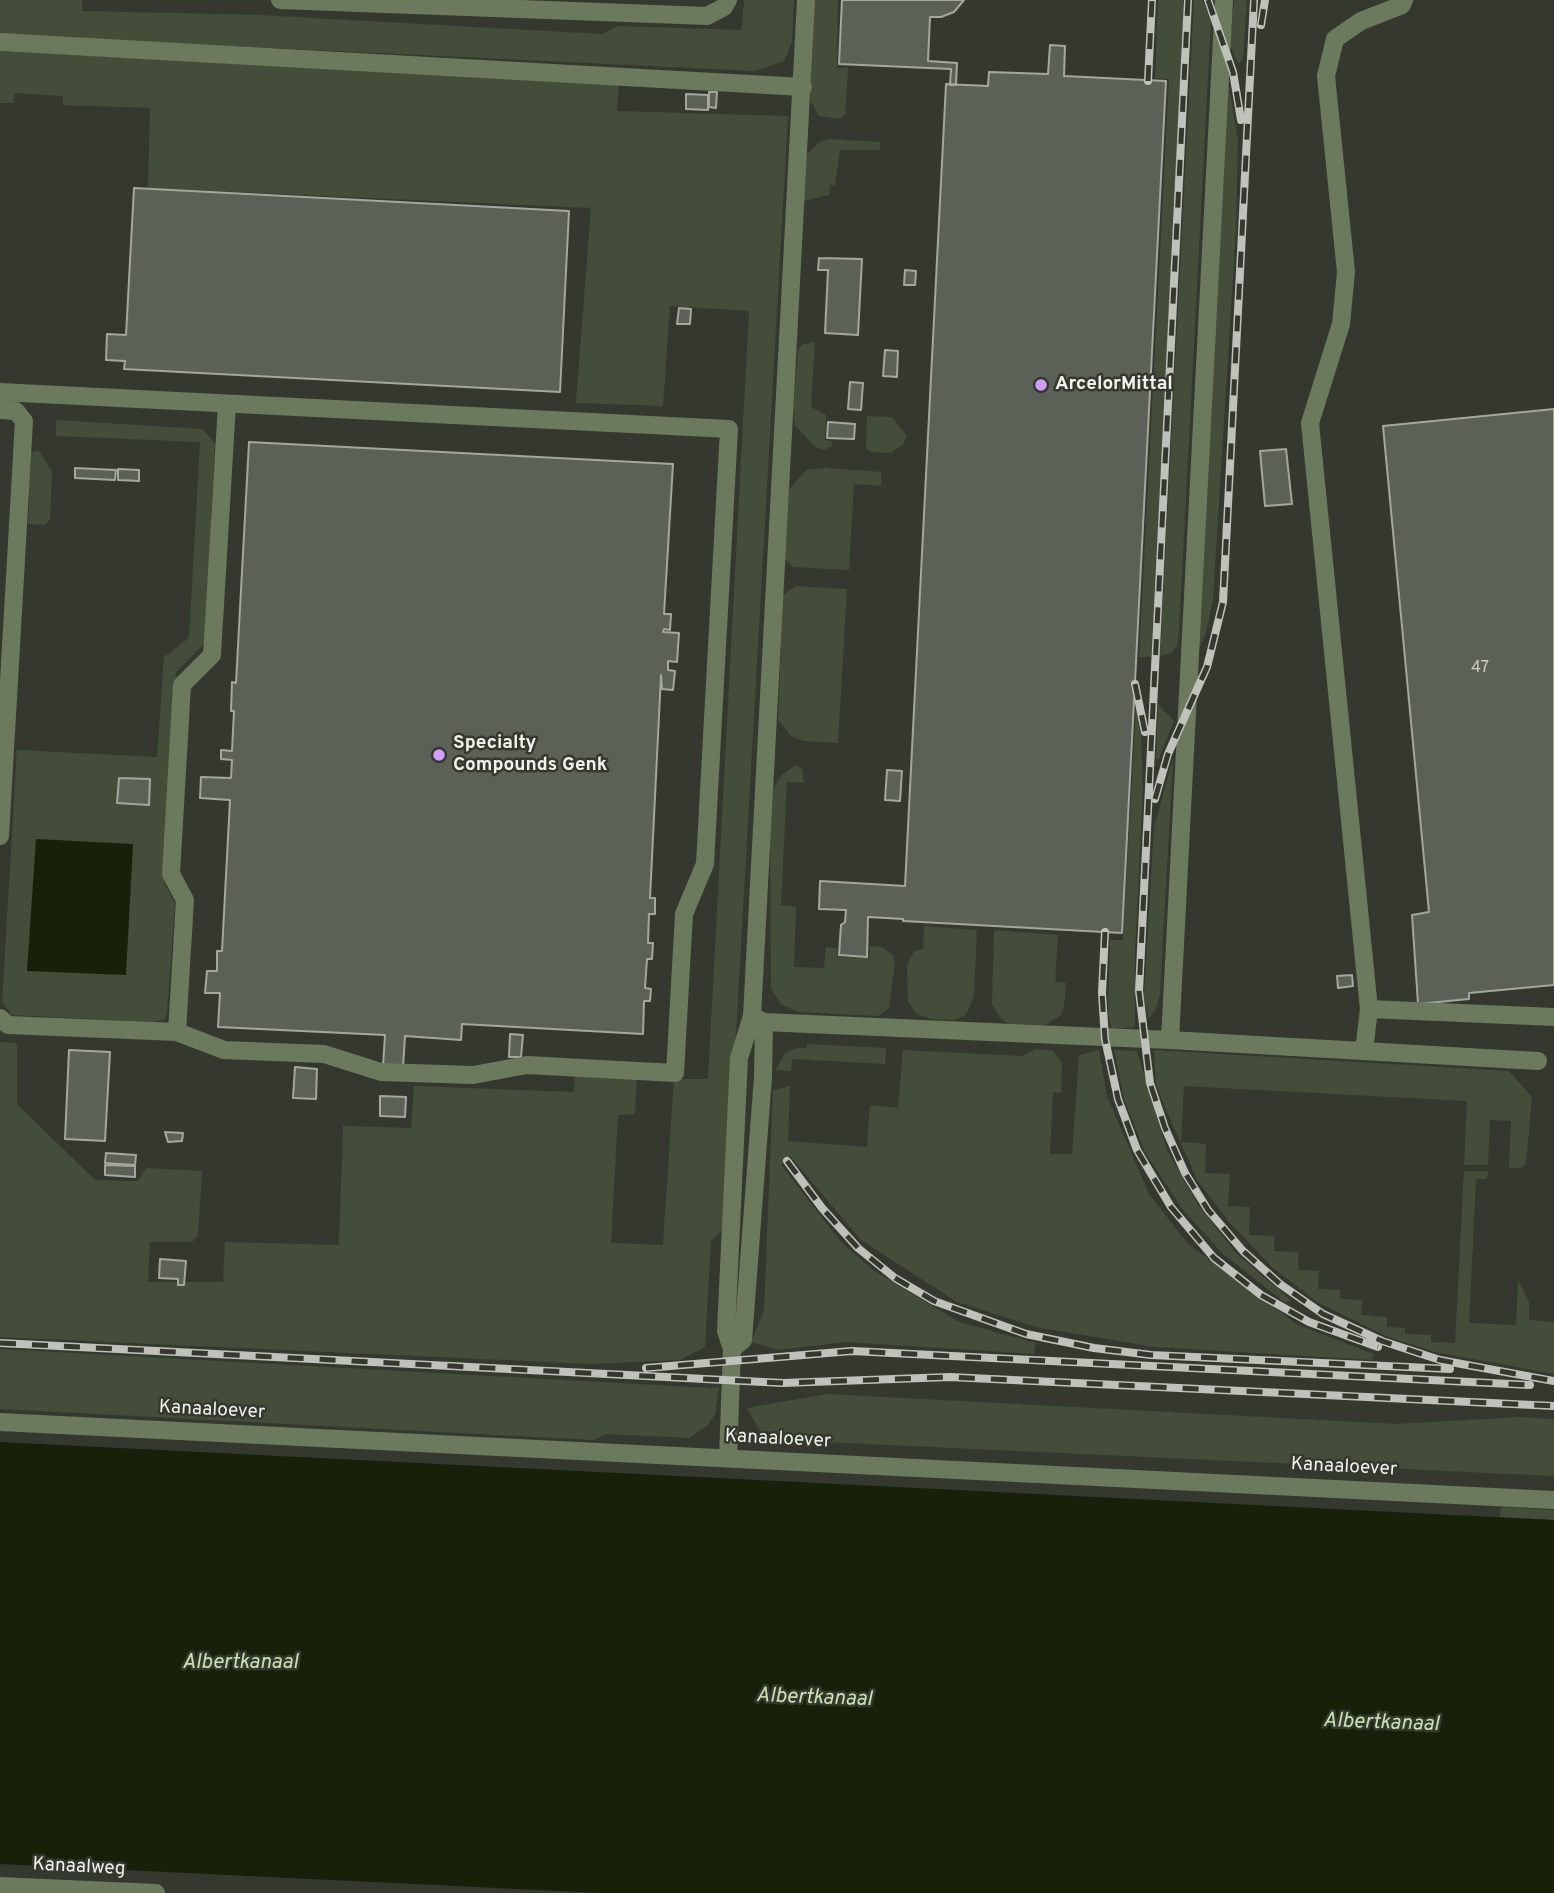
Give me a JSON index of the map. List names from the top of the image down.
{
  "streets": {
    "street": ["Kanaaloever", "Kanaalweg"]
  },
  "water": ["Albertkanaal"],
  "places": ["ArcelorMittal", "Specialty Compounds Genk"],
  "house_numbers": ["47"]
}
